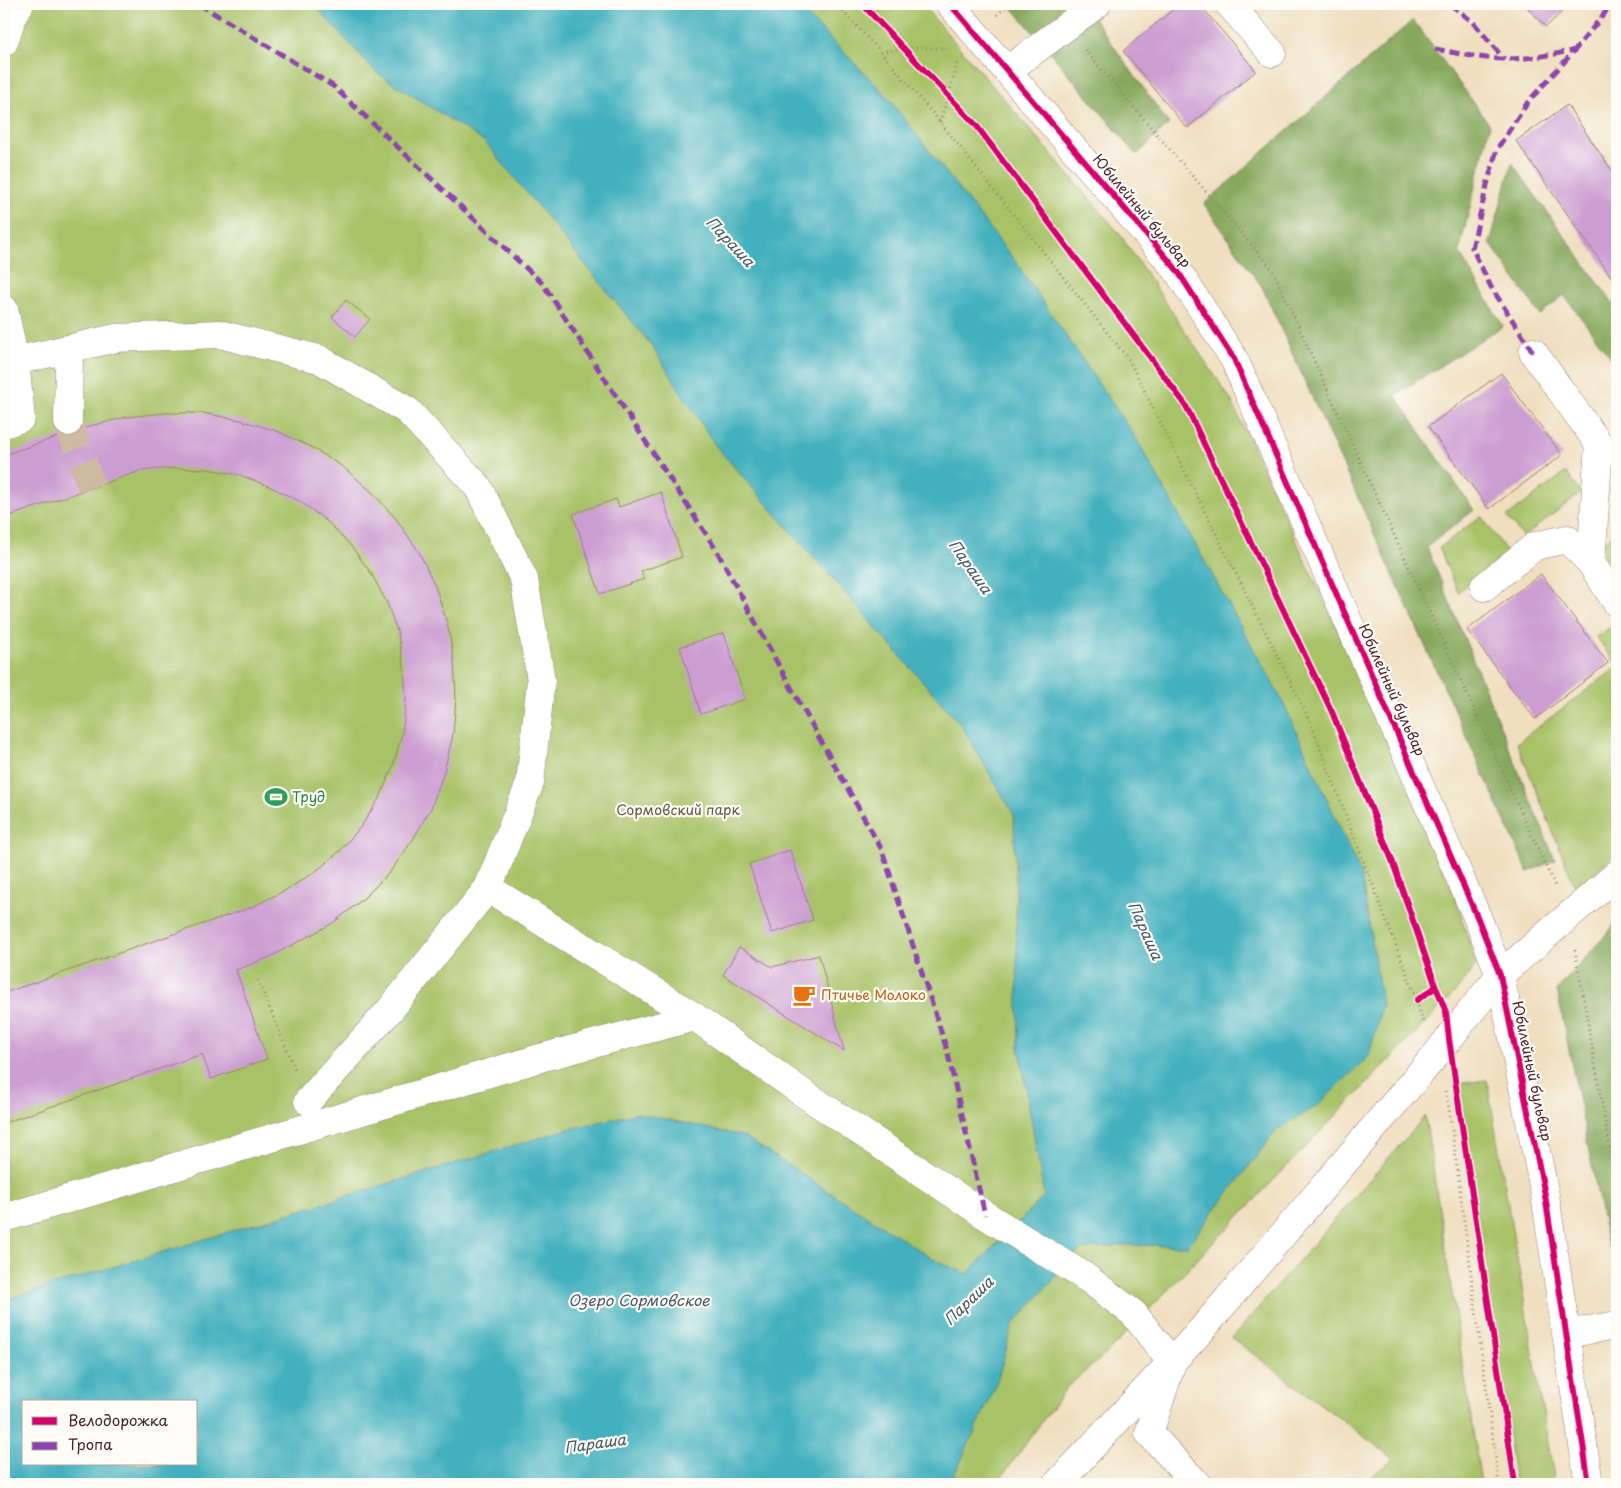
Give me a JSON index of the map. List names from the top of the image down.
{
  "streets": {
    "street": ["Юбилейный бульвар"]
  },
  "water": ["Параша", "Озеро Сормовское"],
  "parks": ["Сормовский парк"],
  "places": {
    "sports": ["Труд"],
    "cafe": ["Птичье Молоко"]
  },
  "legend": ["Велодорожка", "Тропа"]
}
